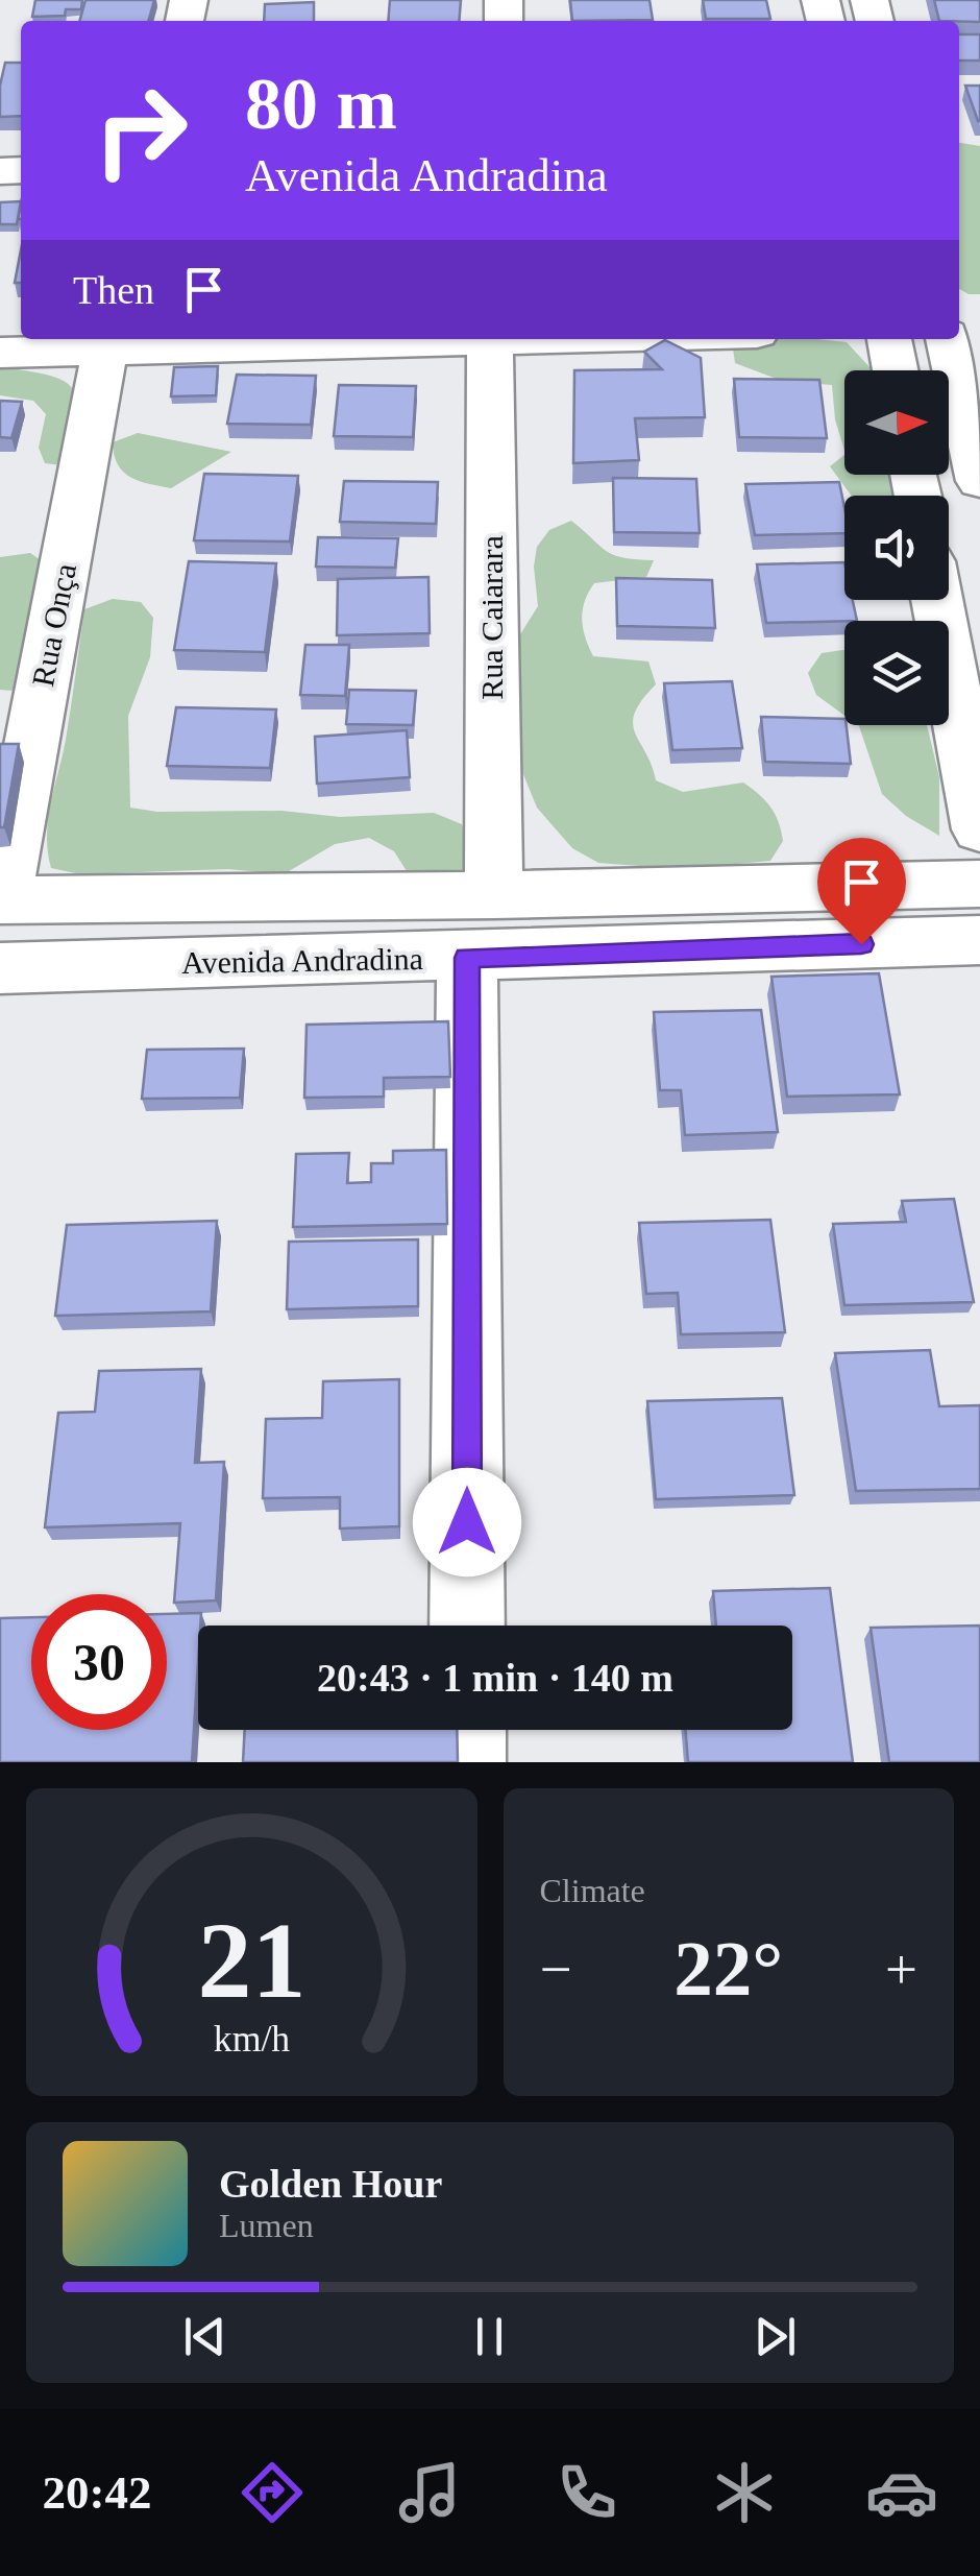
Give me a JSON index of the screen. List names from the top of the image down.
{
  "streets": {
    "street": ["Rua Caiarara", "Rua Onça", "Avenida Andradina"]
  },
  "crossings": [
    ["Rua Caiarara", "Avenida Andradina"],
    ["Rua Onça", "Avenida Andradina"]
  ],
  "north": "right",
  "page": {
    "turn": ["80 m", "Avenida Andradina"],
    "then": "Then",
    "limit": "30",
    "trip": "20:43 · 1 min · 140 m",
    "tile": "Climate",
    "heat": ["−", "22°", "+"],
    "song": ["Golden Hour", "Lumen"],
    "tabs": "20:42",
    "gauge": ["21", "km/h"]
  }
}
